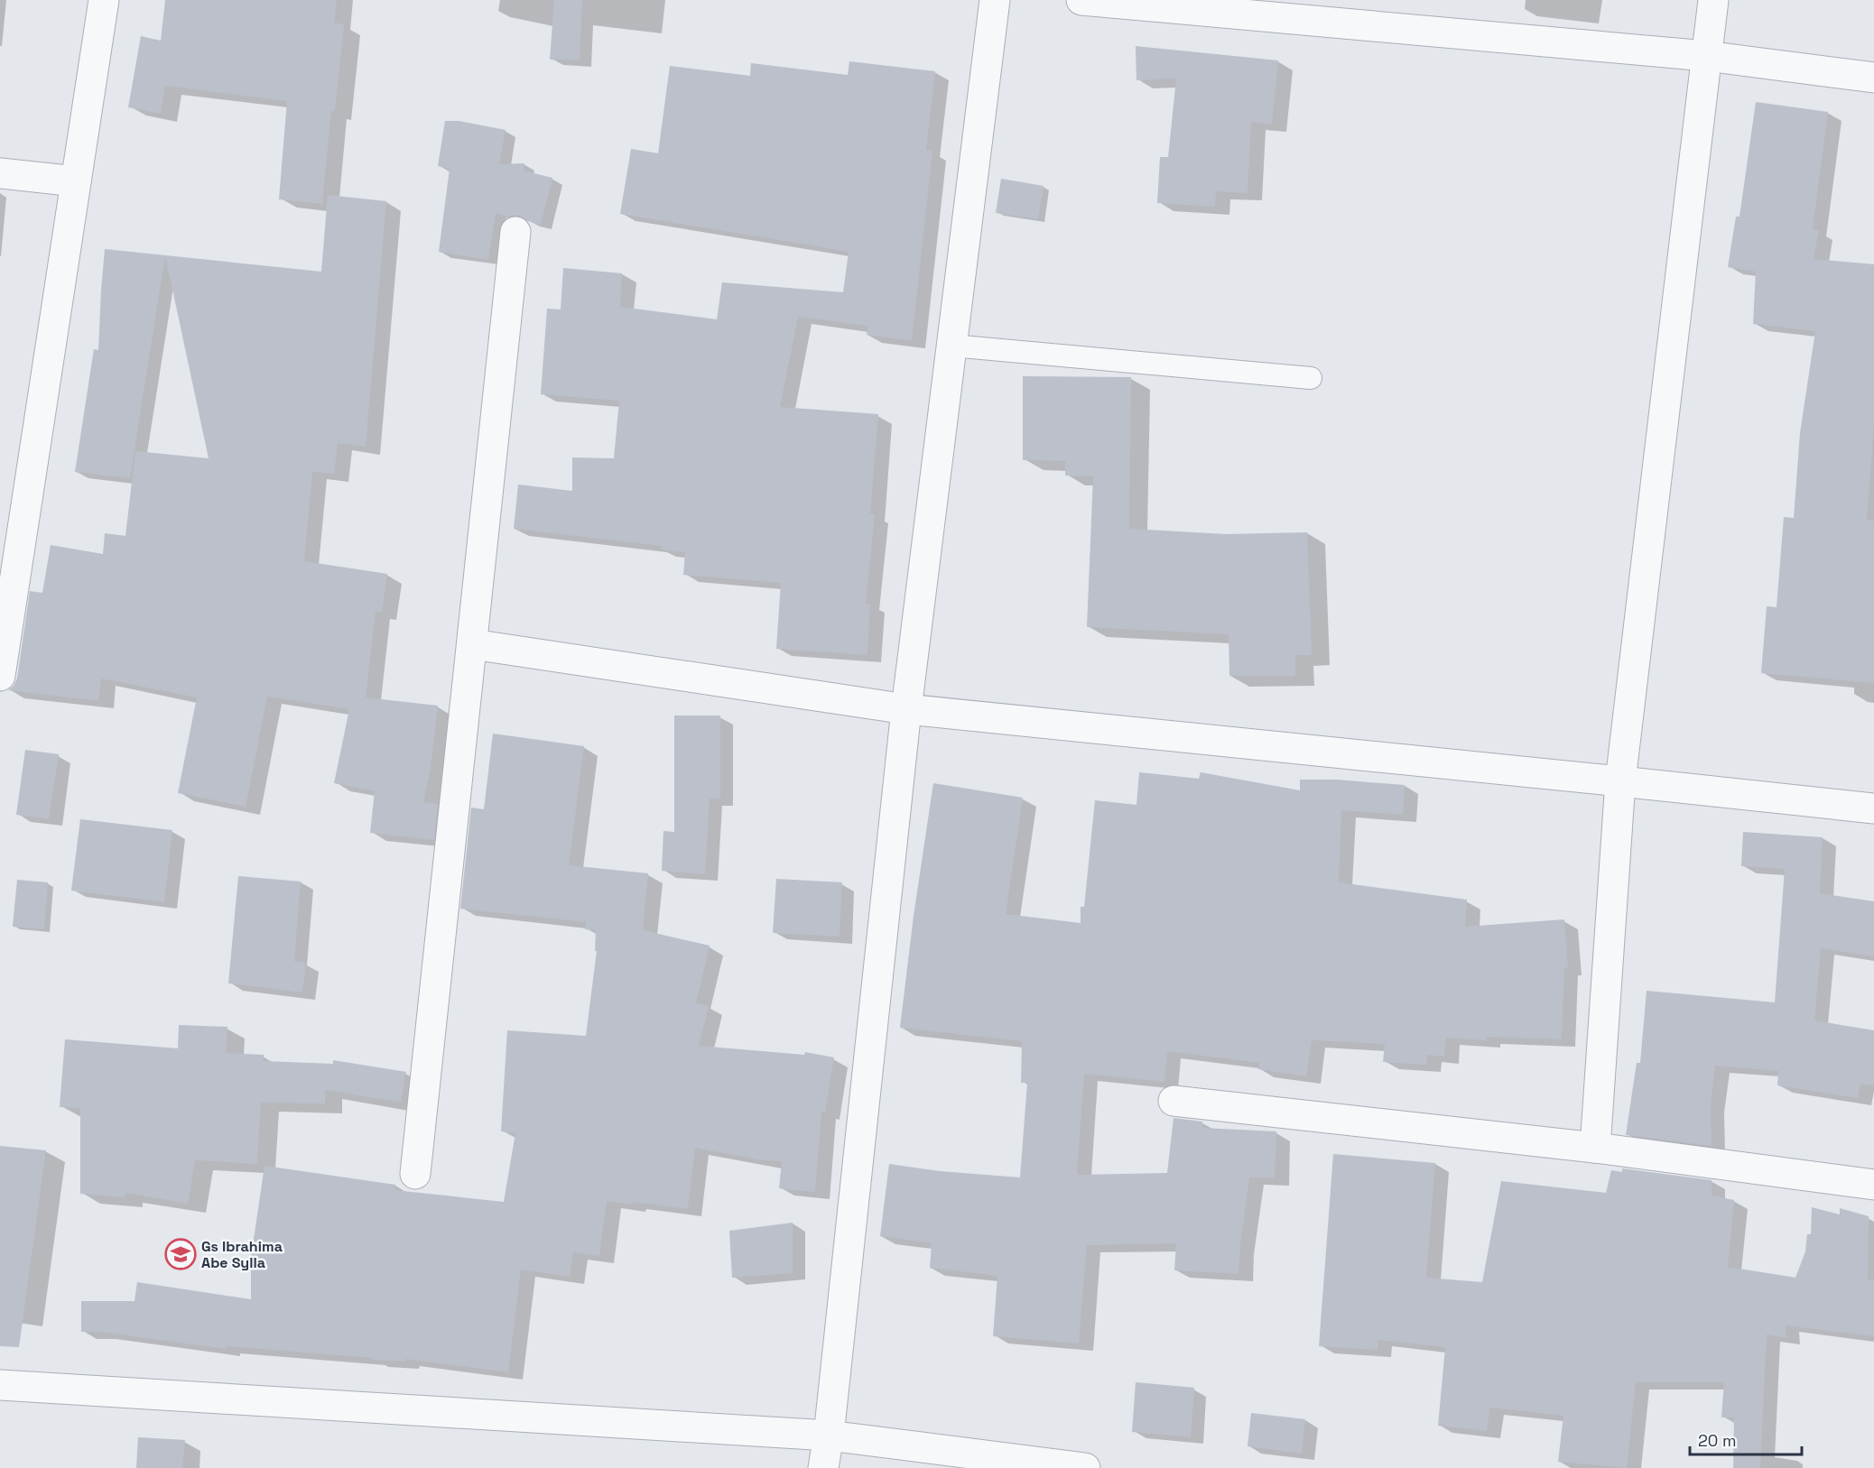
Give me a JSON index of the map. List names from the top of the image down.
{
  "places": {
    "school or university": ["Gs Ibrahima Abe Sylla"]
  },
  "scale_bar": "20 m"
}
